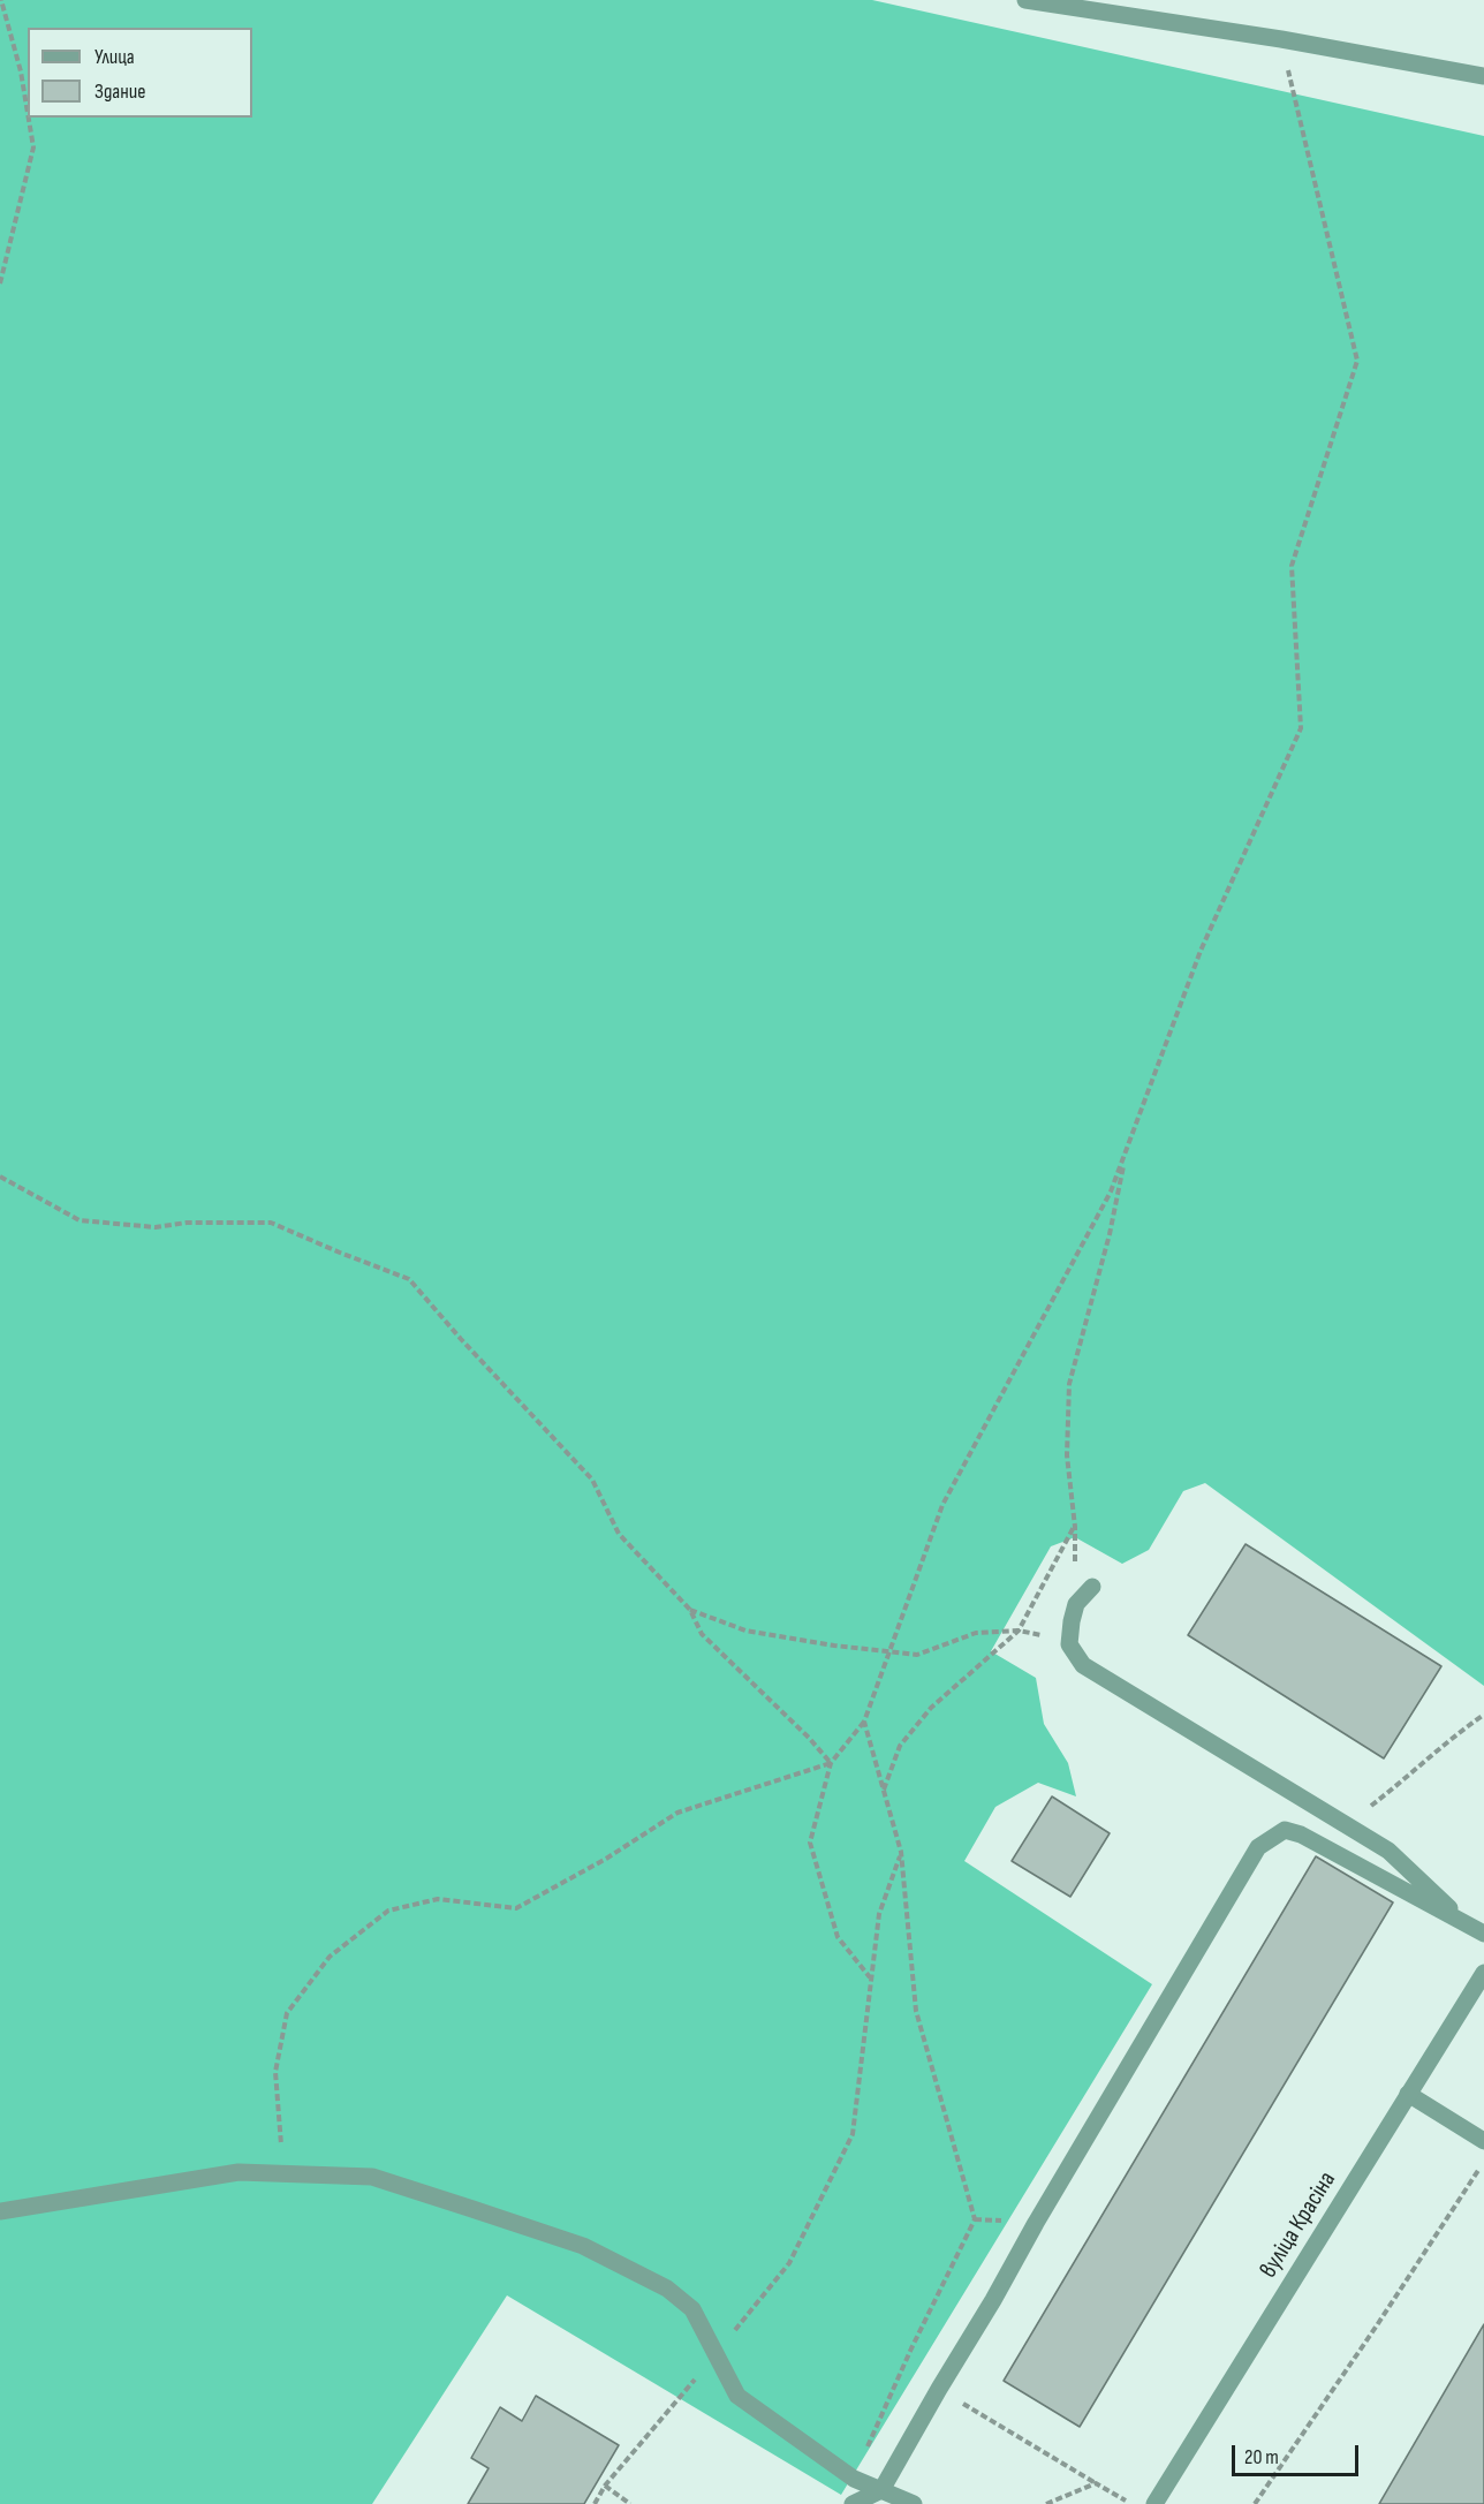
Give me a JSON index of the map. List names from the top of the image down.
{
  "streets": {
    "street": ["вуліца Красіна"]
  },
  "legend": ["Улица", "Здание"],
  "scale_bar": "20 m"
}
